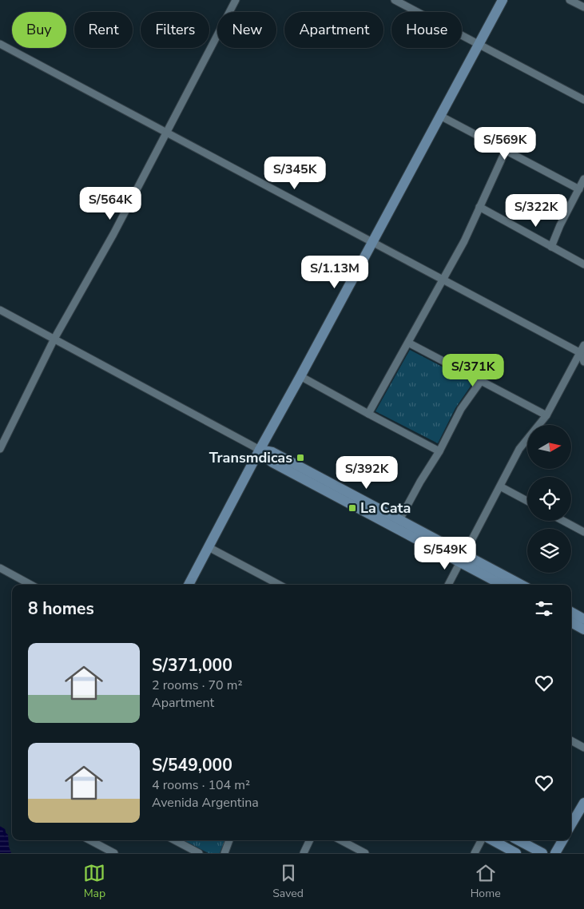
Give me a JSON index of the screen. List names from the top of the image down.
{
  "places": {
    "transit": ["Transmdicas", "La Cata"]
  },
  "north": "right",
  "page": {
    "chip": [
      "Buy",
      "Rent",
      "Filters",
      "New",
      "Apartment",
      "House"
    ],
    "price": [
      "S/569K",
      "S/345K",
      "S/564K",
      "S/322K",
      "S/1.13M",
      "S/371K",
      "S/392K",
      "S/549K"
    ],
    "heading": "8 homes",
    "list": [
      {
        "name": "S/371,000",
        "note": "2 rooms · 70 m² · Apartment"
      },
      {
        "name": "S/549,000",
        "note": "4 rooms · 104 m² · Avenida Argentina"
      }
    ],
    "tabs": ["Map", "Saved", "Home"]
  }
}
